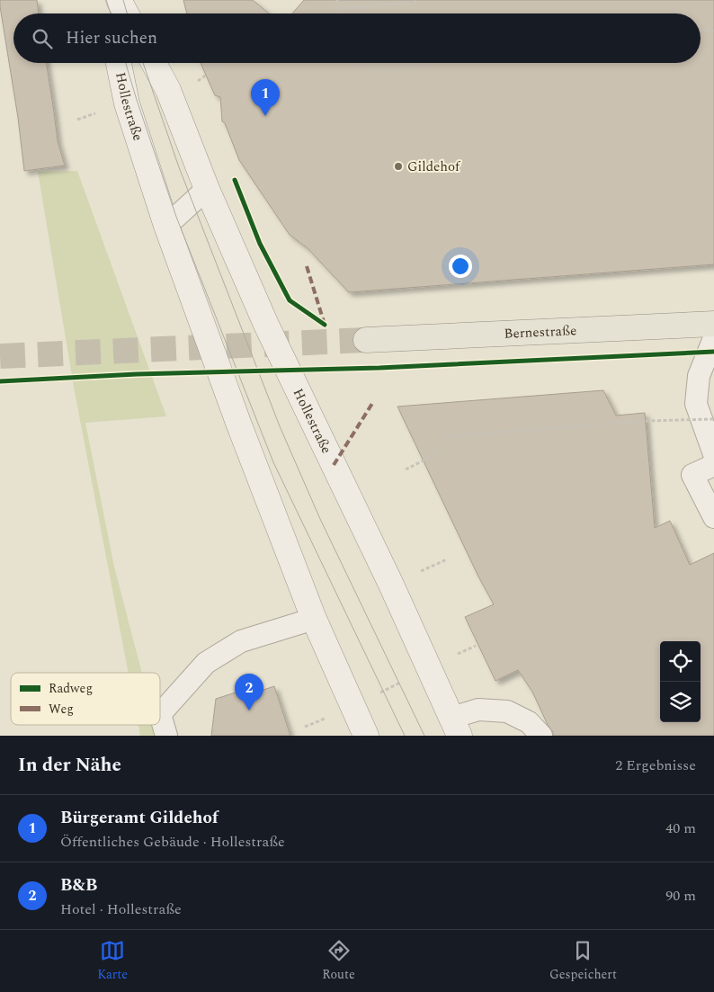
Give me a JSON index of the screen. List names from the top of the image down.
{
  "streets": {
    "main road": ["Hollestraße", "Bernestraße"]
  },
  "places": ["Gildehof"],
  "legend": ["Radweg", "Weg"],
  "page": {
    "search": "Hier suchen",
    "pins": ["1", "2"],
    "heading": ["In der Nähe", "2 Ergebnisse"],
    "list": [
      {
        "mark": "1",
        "name": "Bürgeramt Gildehof",
        "note": "Öffentliches Gebäude · Hollestraße",
        "value": "40 m"
      },
      {
        "mark": "2",
        "name": "B&B",
        "note": "Hotel · Hollestraße",
        "value": "90 m"
      }
    ],
    "nav": ["Karte", "Route", "Gespeichert"]
  }
}
